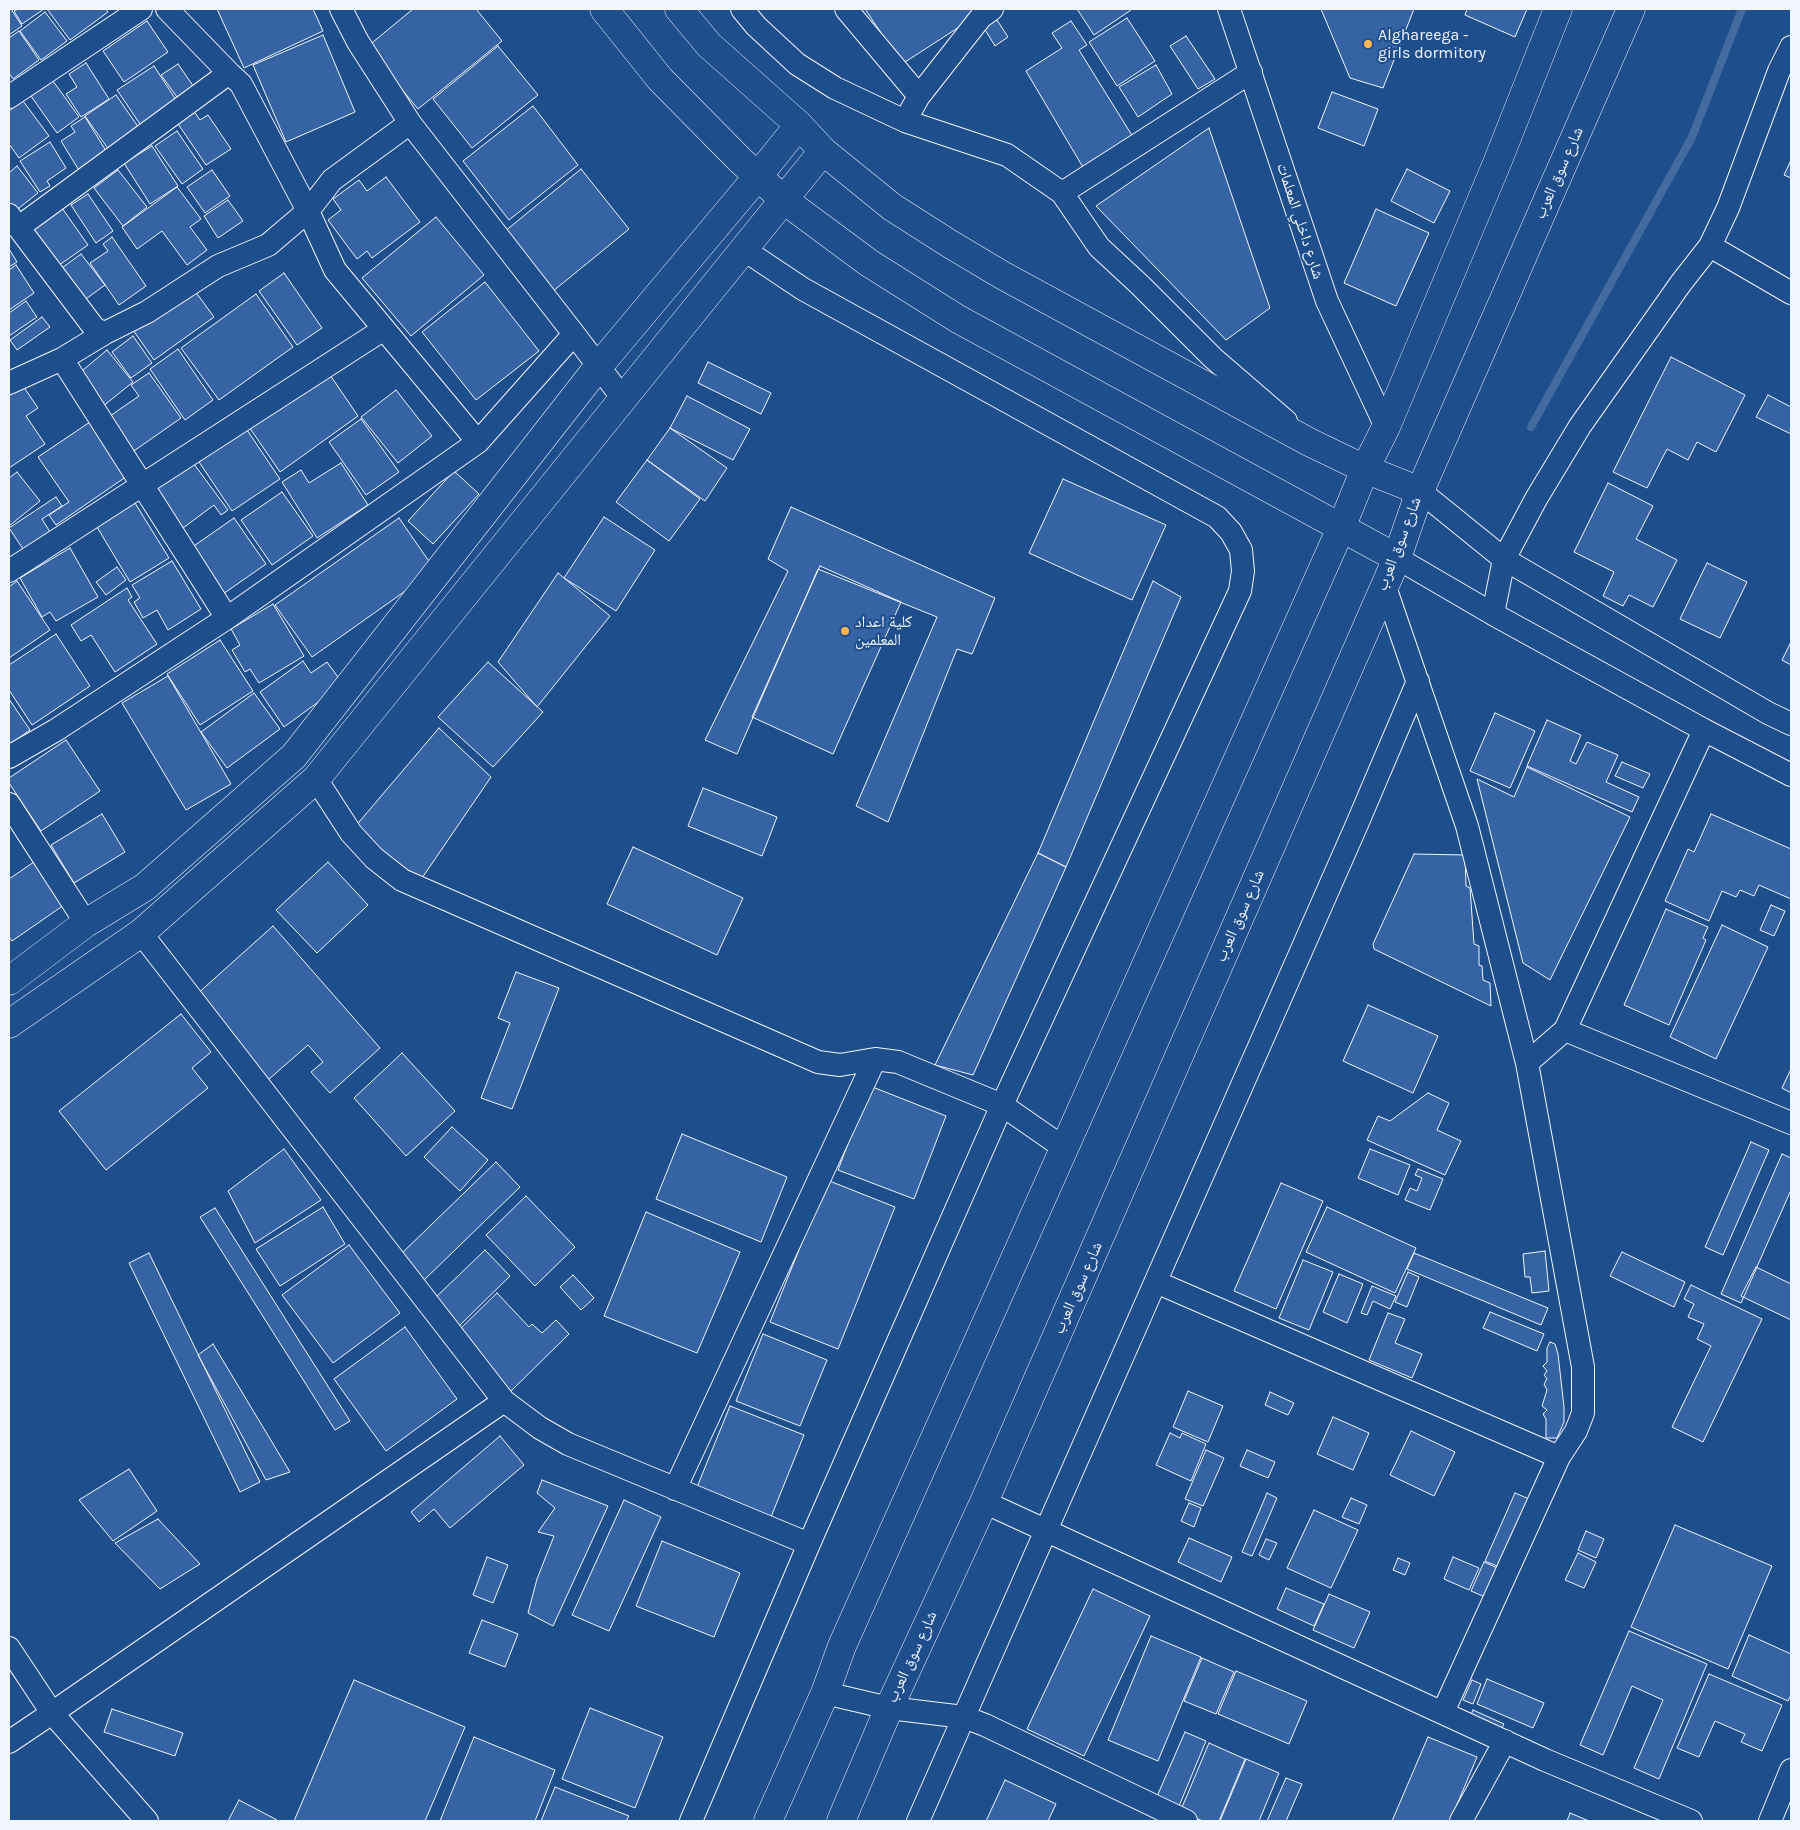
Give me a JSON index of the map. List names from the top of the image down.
{
  "streets": {
    "street": ["شارع سوق العرب", "شارع داخلي المعلمات"]
  },
  "places": ["Alghareega - girls dormitory", "كلية اعداد المعلمين"]
}
